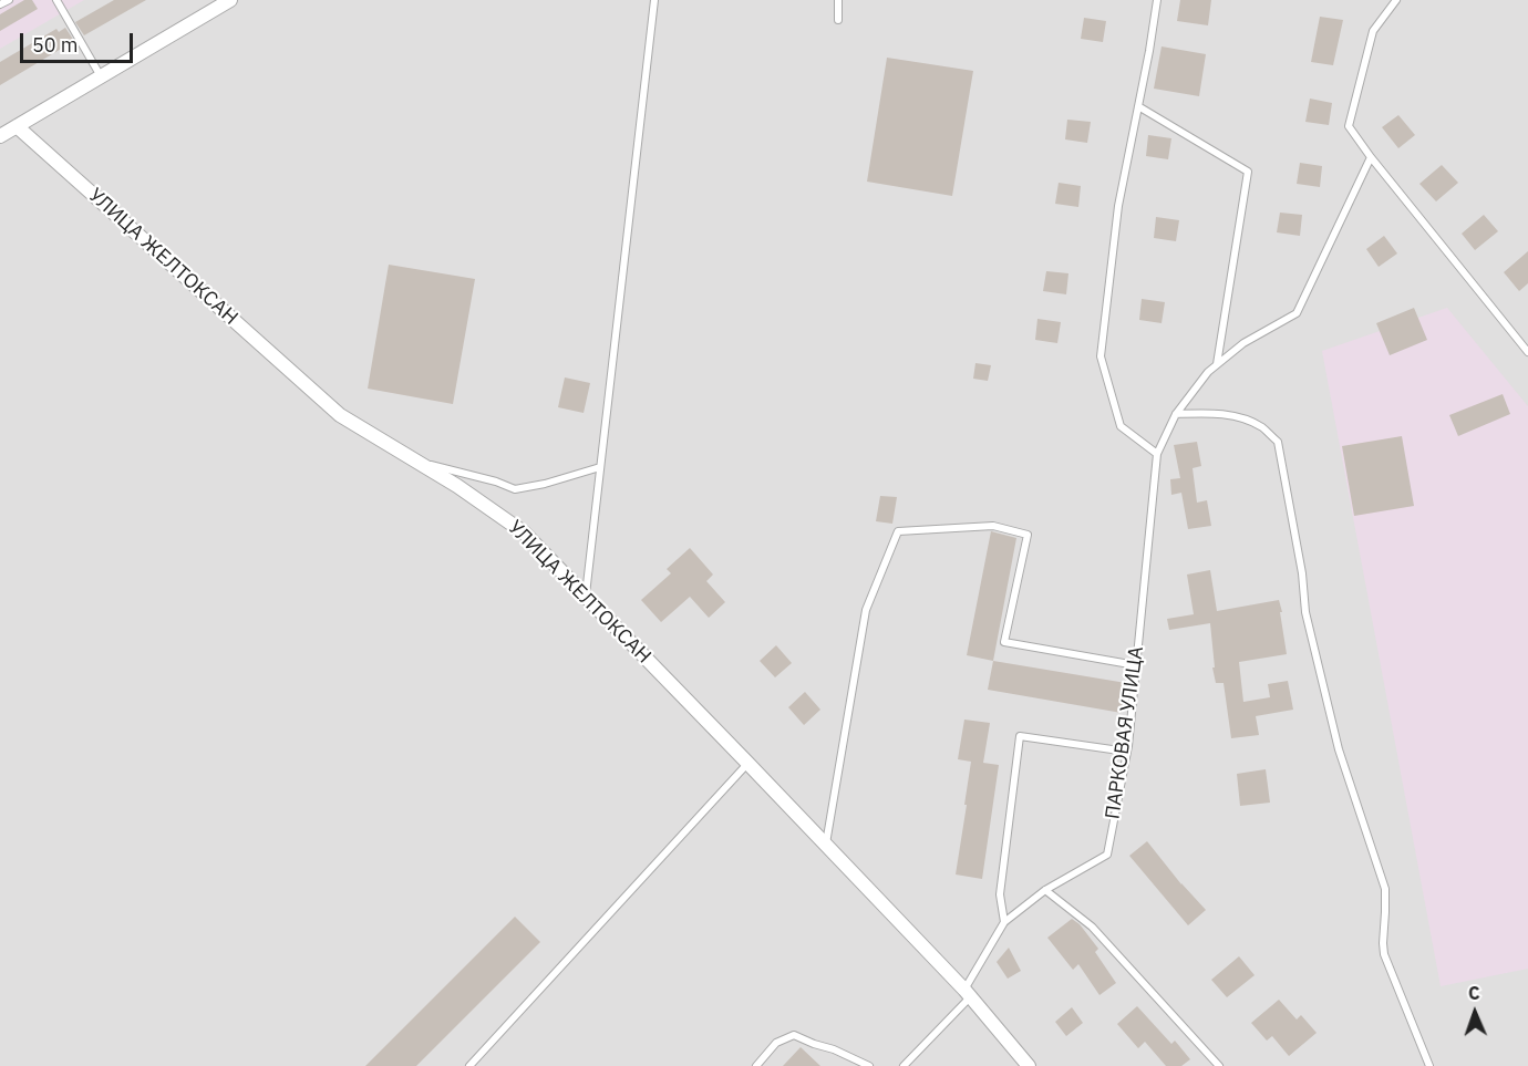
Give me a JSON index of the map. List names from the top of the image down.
{
  "streets": {
    "street": ["УЛИЦА ЖЕЛТОКСАН"],
    "lane": ["ПАРКОВАЯ УЛИЦА"]
  },
  "crossings": [
    ["УЛИЦА ЖЕЛТОКСАН", "ПАРКОВАЯ УЛИЦА"]
  ],
  "scale_bar": "50 m",
  "north": "top"
}
